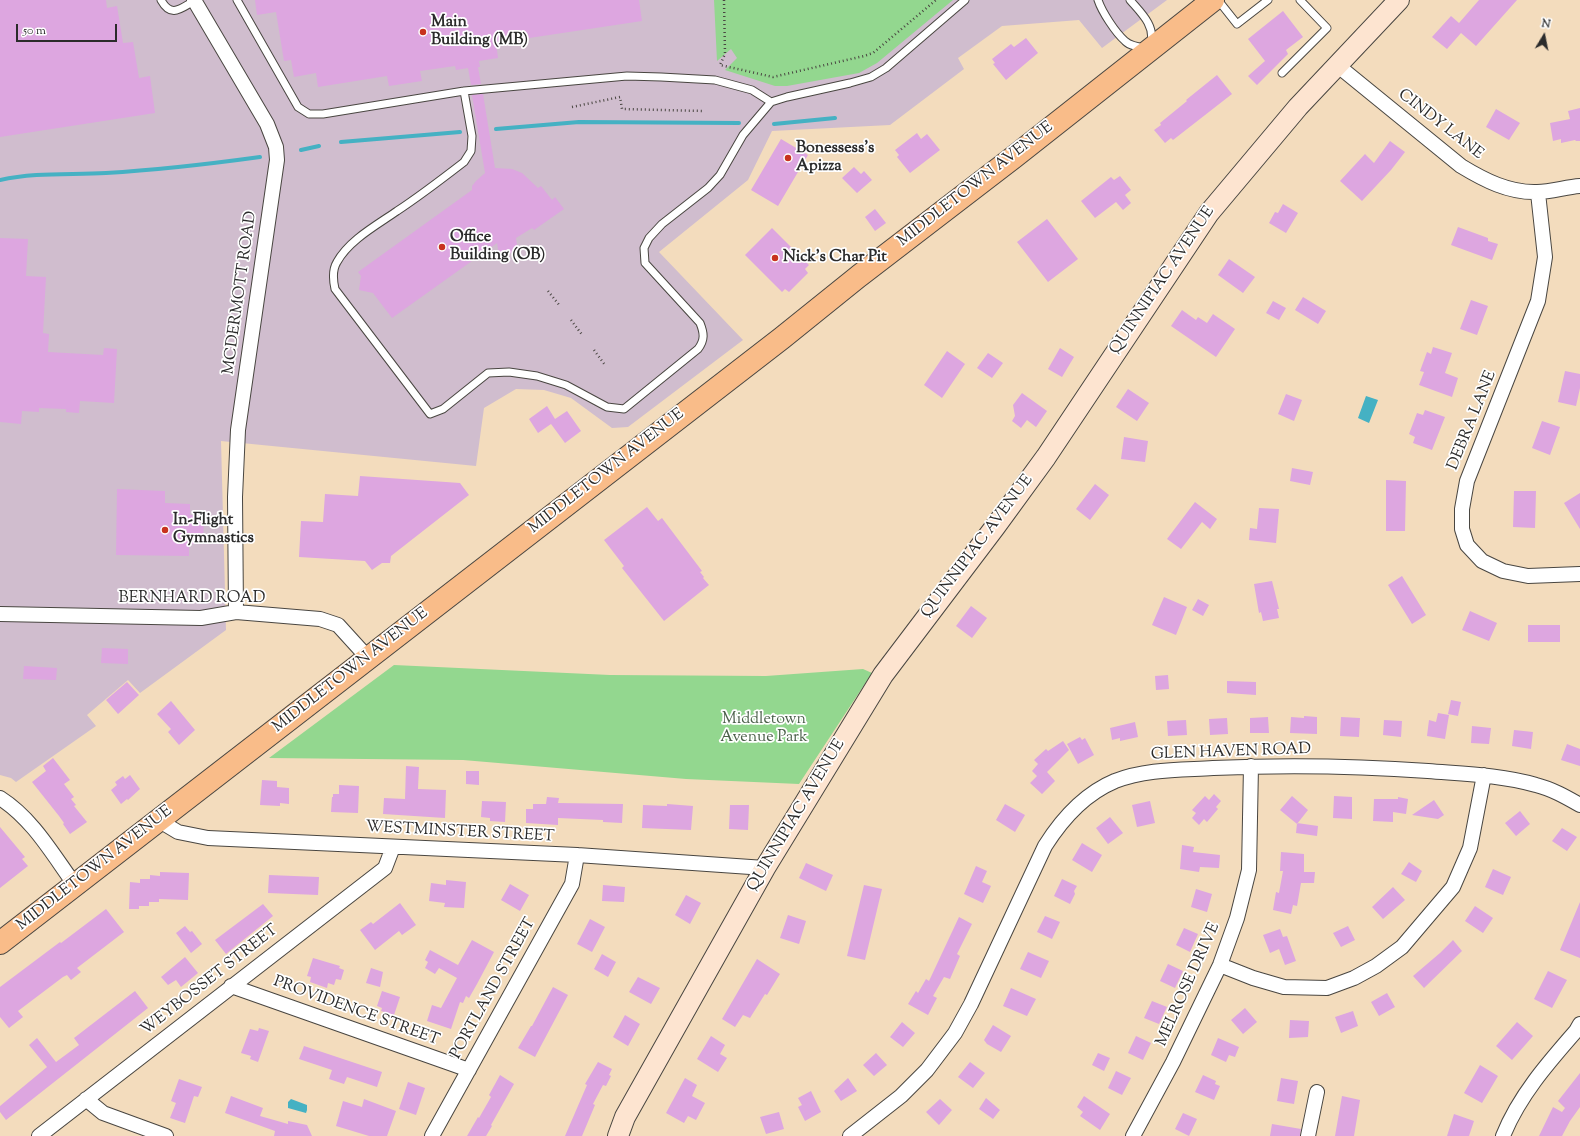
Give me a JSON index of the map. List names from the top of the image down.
{
  "streets": {
    "main road": ["MIDDLETOWN AVENUE", "QUINNIPIAC AVENUE"],
    "street": [
      "CINDY LANE",
      "MCDERMOTT ROAD",
      "DEBRA LANE",
      "BERNHARD ROAD",
      "GLEN HAVEN ROAD",
      "WESTMINSTER STREET",
      "WEYBOSSET STREET",
      "MELROSE DRIVE",
      "PORTLAND STREET",
      "PROVIDENCE STREET"
    ]
  },
  "crossings": [
    ["CINDY LANE", "QUINNIPIAC AVENUE"],
    ["CINDY LANE", "DEBRA LANE"],
    ["MIDDLETOWN AVENUE", "BERNHARD ROAD"],
    ["MIDDLETOWN AVENUE", "WESTMINSTER STREET"],
    ["QUINNIPIAC AVENUE", "WESTMINSTER STREET"],
    ["MCDERMOTT ROAD", "BERNHARD ROAD"],
    ["GLEN HAVEN ROAD", "MELROSE DRIVE"],
    ["WESTMINSTER STREET", "WEYBOSSET STREET"],
    ["WESTMINSTER STREET", "PORTLAND STREET"],
    ["WEYBOSSET STREET", "PROVIDENCE STREET"],
    ["PORTLAND STREET", "PROVIDENCE STREET"]
  ],
  "parks": ["Middletown Avenue Park"],
  "places": [
    "Main Building (MB)",
    "Bonessess's Apizza",
    "Office Building (OB)",
    "Nick's Char Pit",
    "In-Flight Gymnastics"
  ],
  "scale_bar": "50 m",
  "north": "top"
}
